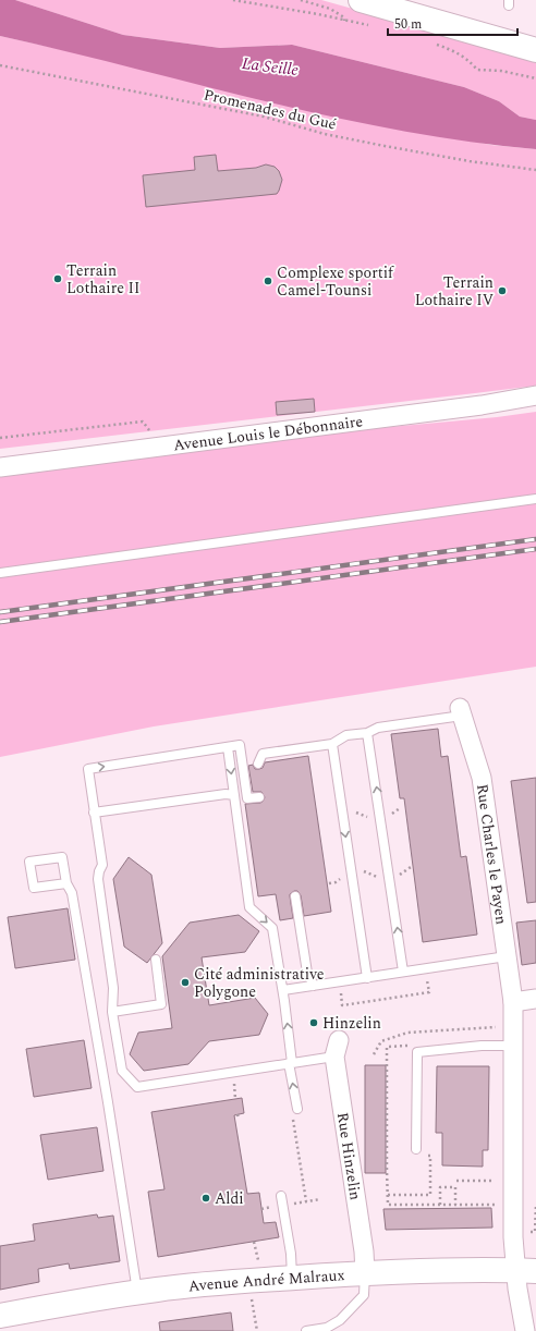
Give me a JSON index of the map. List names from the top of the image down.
{
  "streets": {
    "main road": ["Avenue André Malraux"],
    "street": ["Avenue Louis le Débonnaire", "Rue Charles le Payen", "Rue Hinzelin"],
    "path": ["Promenades du Gué"]
  },
  "crossings": [
    ["Rue Charles le Payen", "Avenue André Malraux"],
    ["Rue Hinzelin", "Avenue André Malraux"]
  ],
  "water": ["La Seille"],
  "places": [
    "Terrain Lothaire II",
    "Complexe sportif Camel-Tounsi",
    "Terrain Lothaire IV",
    "Cité administrative Polygone",
    "Hinzelin",
    "Aldi"
  ],
  "scale_bar": "50 m"
}
